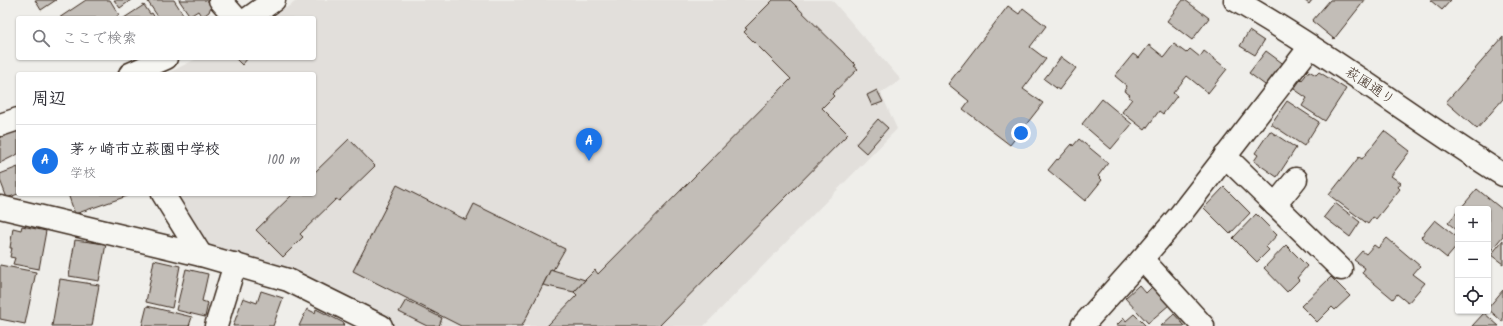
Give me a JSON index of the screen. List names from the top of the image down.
{
  "streets": {
    "street": ["萩園通り"]
  },
  "page": {
    "search": "ここで検索",
    "heading": "周辺",
    "list": [
      {
        "mark": "A",
        "name": "茅ヶ崎市立萩園中学校",
        "note": "学校",
        "value": "100 m"
      }
    ],
    "pins": "A",
    "map_buttons": ["+", "−"]
  }
}
